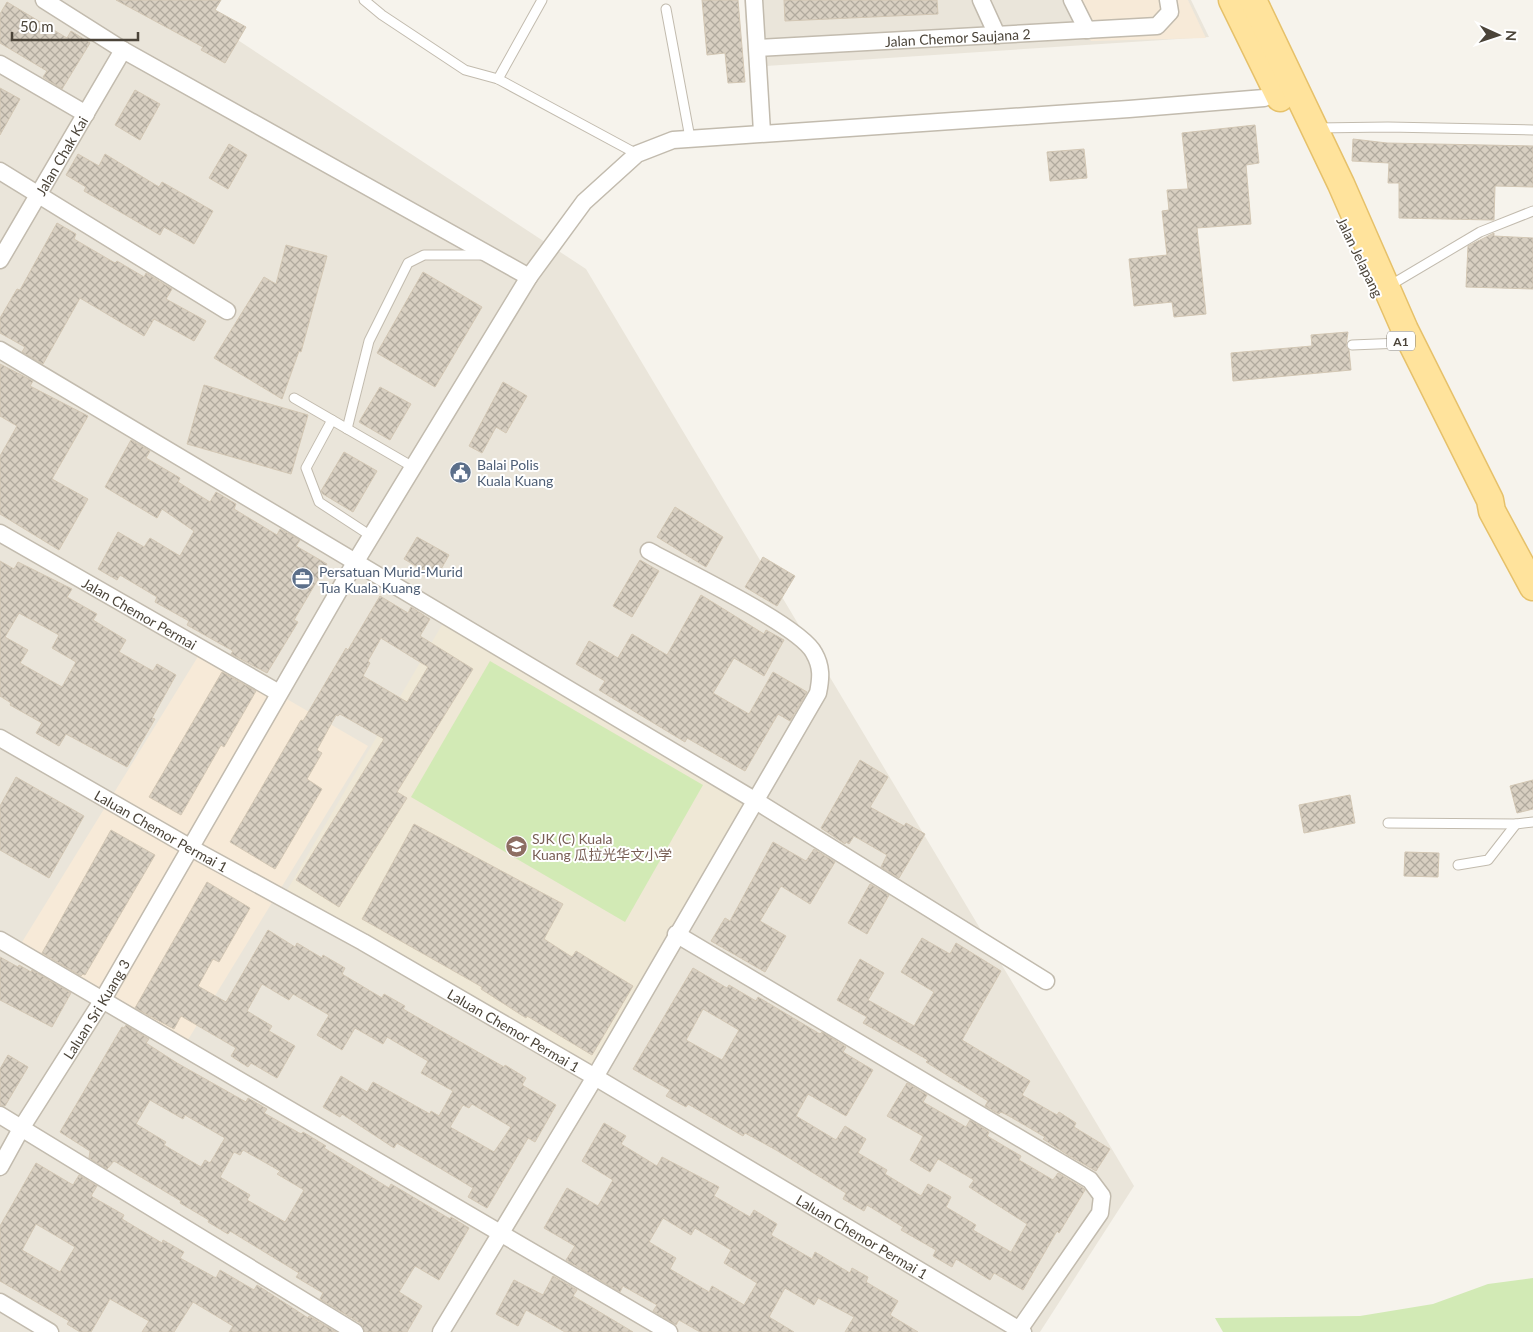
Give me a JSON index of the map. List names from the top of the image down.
{
  "streets": {
    "main road": ["Jalan Jelapang", "A1"],
    "street": [
      "Jalan Chemor Saujana 2",
      "Jalan Chak Kai",
      "Jalan Chemor Permai",
      "Laluan Chemor Permai 1",
      "Laluan Sri Kuang 3"
    ]
  },
  "crossings": [
    ["Jalan Chemor Permai", "Laluan Sri Kuang 3"],
    ["Laluan Chemor Permai 1", "Laluan Sri Kuang 3"]
  ],
  "places": {
    "public building": ["Balai Polis Kuala Kuang"],
    "office": ["Persatuan Murid-Murid Tua Kuala Kuang"],
    "school or university": ["SJK (C) Kuala Kuang 瓜拉光华文小学"]
  },
  "scale_bar": "50 m",
  "north": "right"
}
